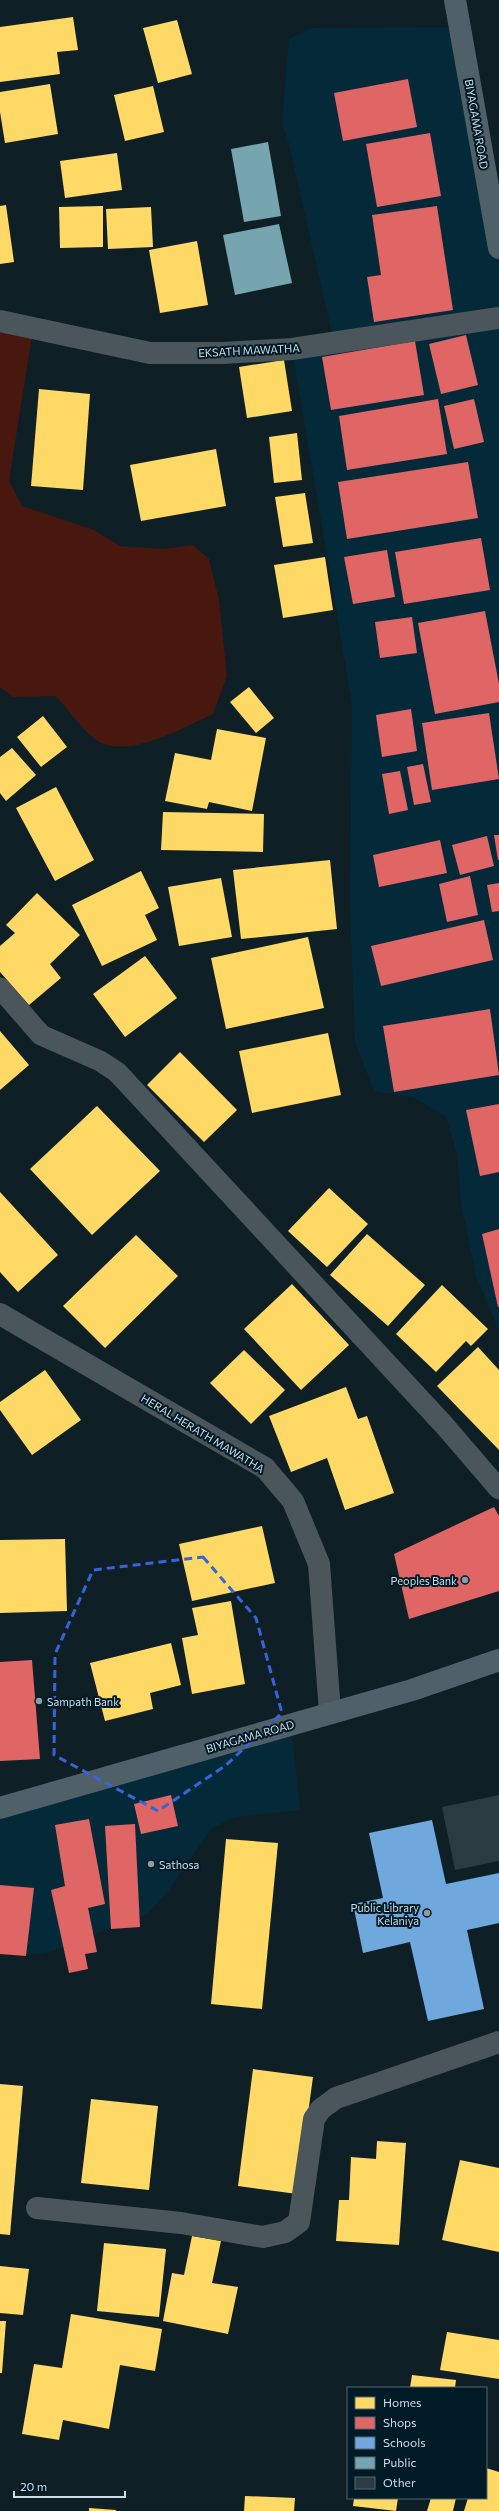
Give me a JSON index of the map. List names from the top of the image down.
{
  "streets": {
    "main road": ["BIYAGAMA ROAD"],
    "street": ["EKSATH MAWATHA", "HERAL HERATH MAWATHA"]
  },
  "crossings": [
    ["BIYAGAMA ROAD", "HERAL HERATH MAWATHA"]
  ],
  "places": [
    "Peoples Bank",
    "Sampath Bank",
    "Sathosa",
    "Public Library Kelaniya"
  ],
  "legend": [
    "Homes",
    "Shops",
    "Schools",
    "Public",
    "Other"
  ],
  "scale_bar": "20 m"
}
